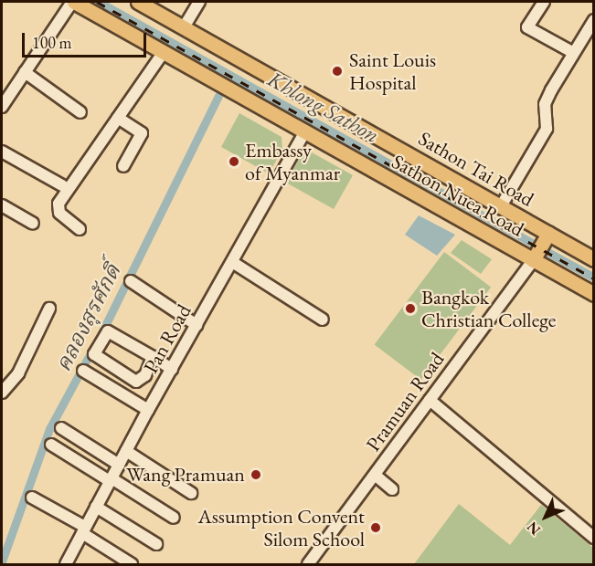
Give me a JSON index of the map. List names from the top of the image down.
{
  "streets": {
    "main road": ["Sathon Tai Road", "Sathon Nuea Road"],
    "street": ["Pan Road", "Pramuan Road"]
  },
  "crossings": [
    ["Sathon Nuea Road", "Pan Road"],
    ["Sathon Nuea Road", "Pramuan Road"]
  ],
  "water": ["Khlong Sathon", "คลองสุรศักดิ์"],
  "places": [
    "Saint Louis Hospital",
    "Embassy of Myanmar",
    "Bangkok Christian College",
    "Wang Pramuan",
    "Assumption Convent Silom School"
  ],
  "scale_bar": "100 m",
  "north": "bottom left"
}
